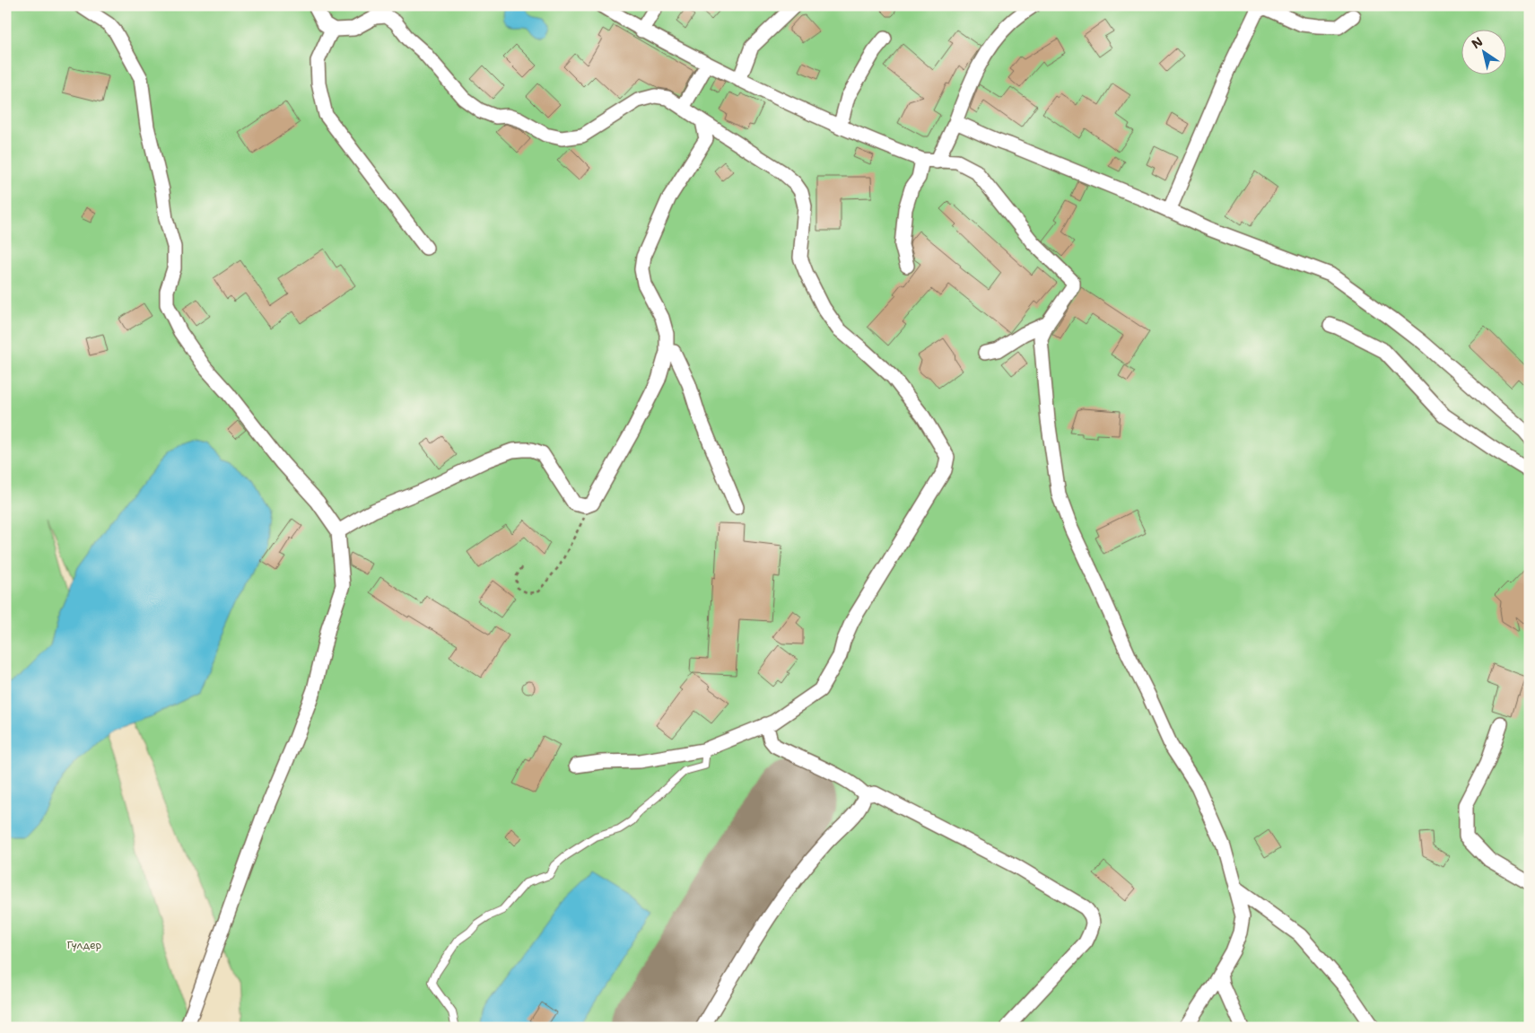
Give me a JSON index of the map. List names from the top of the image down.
{
  "parks": ["Гүлдер"],
  "north": "top left"
}
